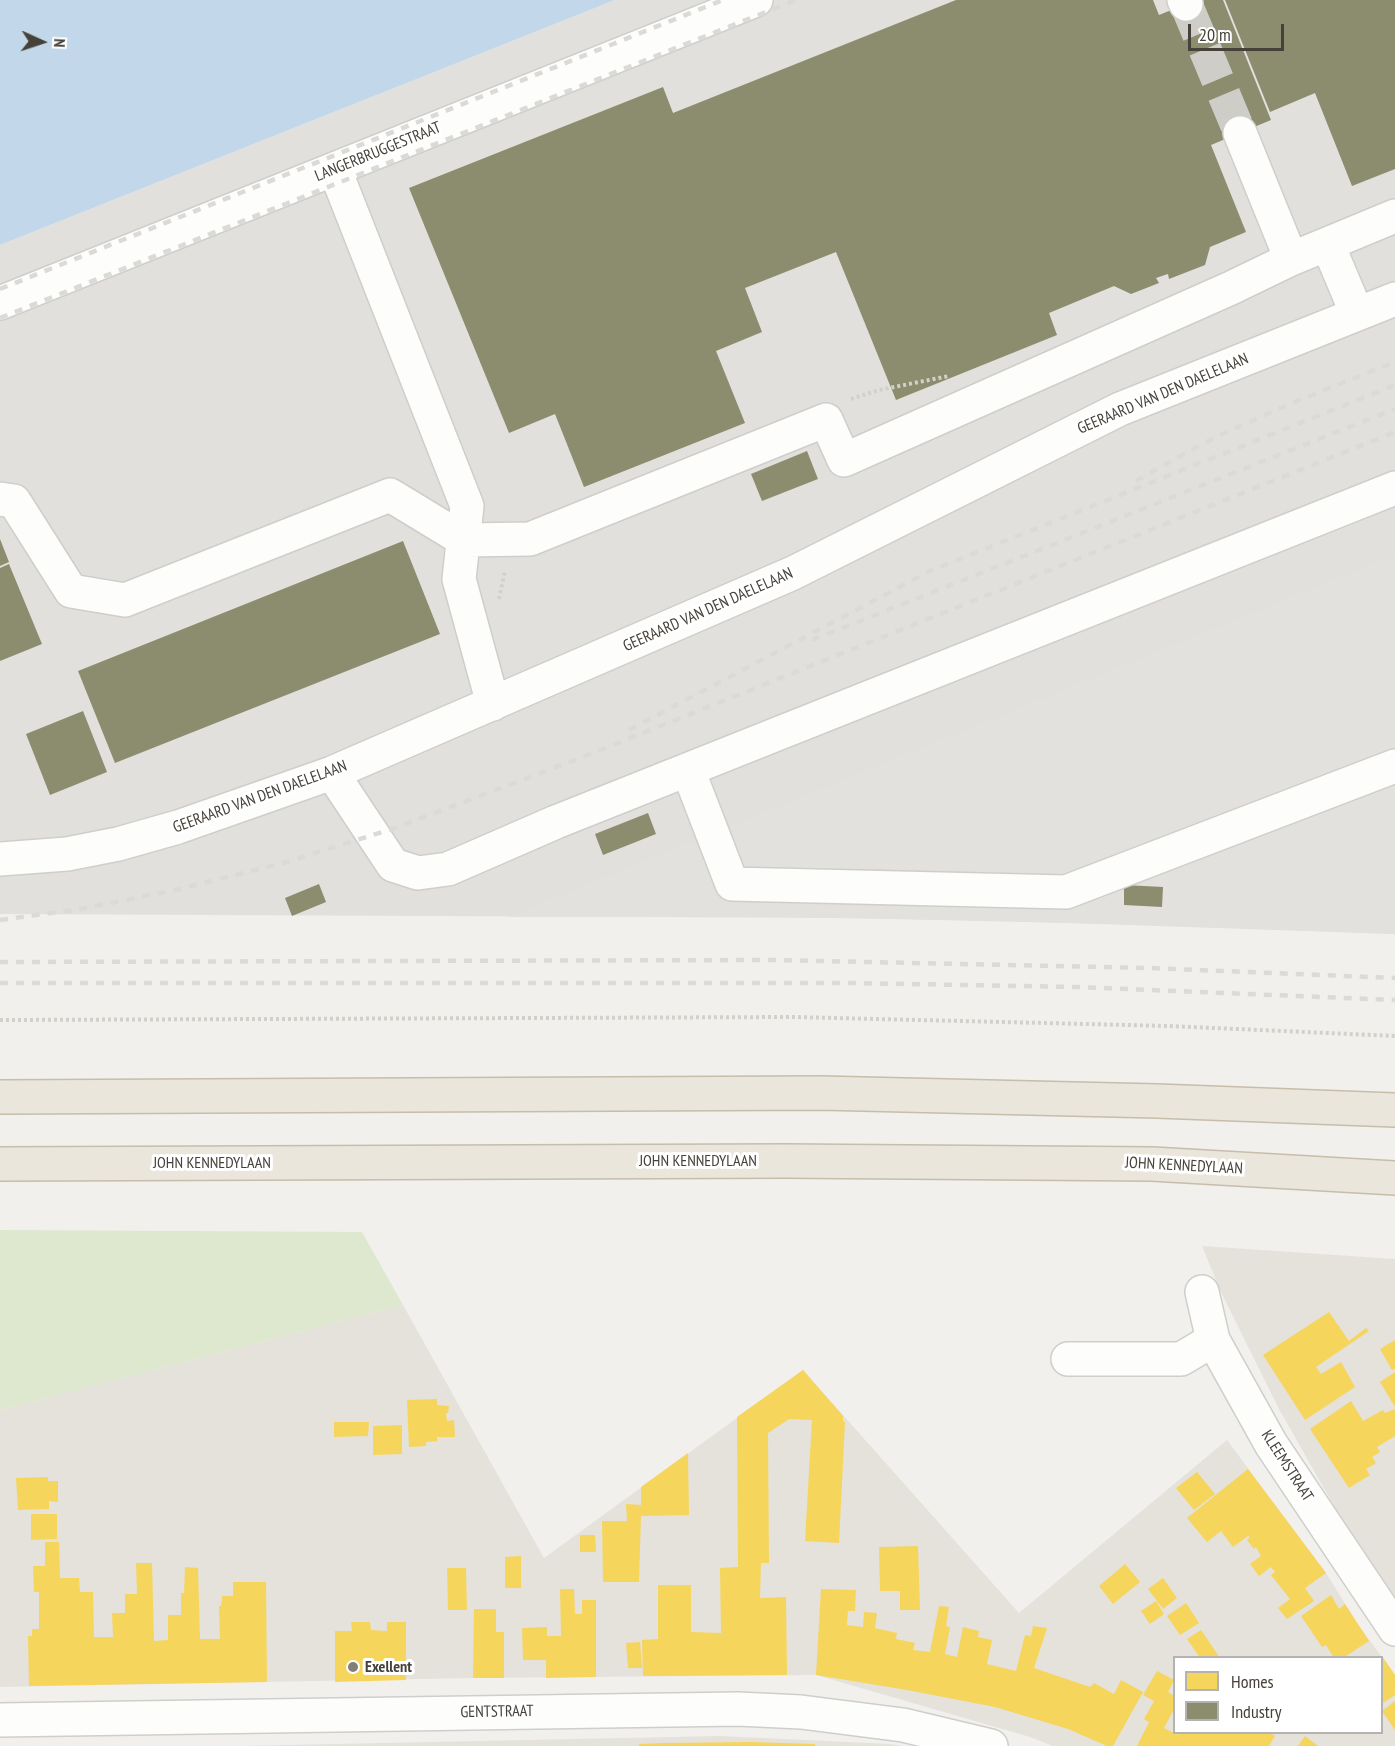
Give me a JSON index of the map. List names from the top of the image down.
{
  "streets": {
    "highway": ["JOHN KENNEDYLAAN"],
    "street": [
      "LANGERBRUGGESTRAAT",
      "GEERAARD VAN DEN DAELELAAN",
      "KLEEMSTRAAT",
      "GENTSTRAAT"
    ]
  },
  "places": ["Exellent"],
  "legend": ["Homes", "Industry"],
  "scale_bar": "20 m",
  "north": "right"
}
